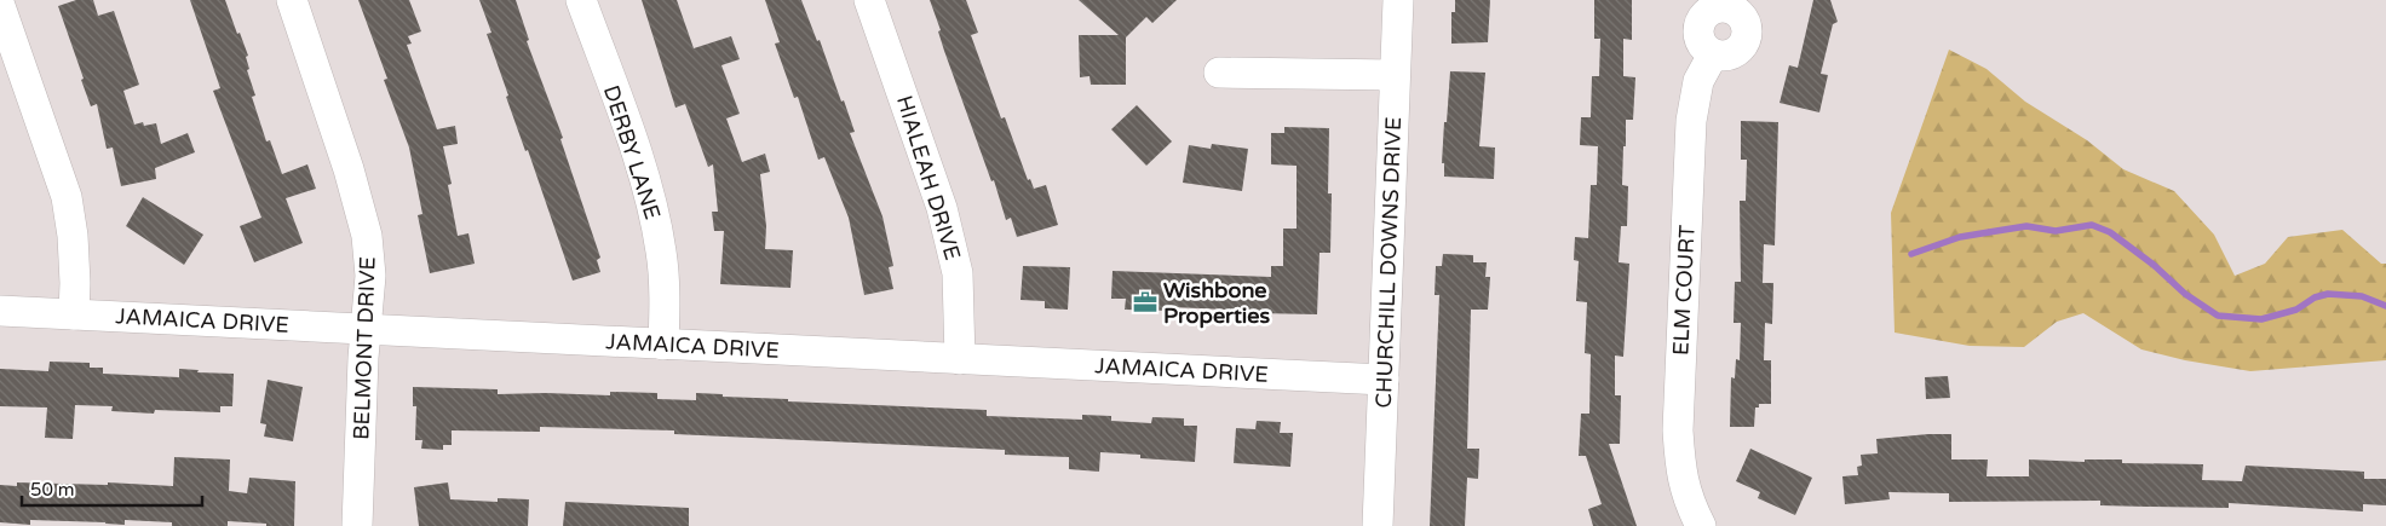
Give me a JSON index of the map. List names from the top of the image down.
{
  "streets": {
    "street": [
      "DERBY LANE",
      "HIALEAH DRIVE",
      "CHURCHILL DOWNS DRIVE",
      "ELM COURT",
      "JAMAICA DRIVE",
      "BELMONT DRIVE"
    ]
  },
  "crossings": [
    ["DERBY LANE", "JAMAICA DRIVE"],
    ["HIALEAH DRIVE", "JAMAICA DRIVE"],
    ["CHURCHILL DOWNS DRIVE", "JAMAICA DRIVE"],
    ["JAMAICA DRIVE", "BELMONT DRIVE"]
  ],
  "places": {
    "office": ["Wishbone Properties"]
  },
  "scale_bar": "50 m"
}
